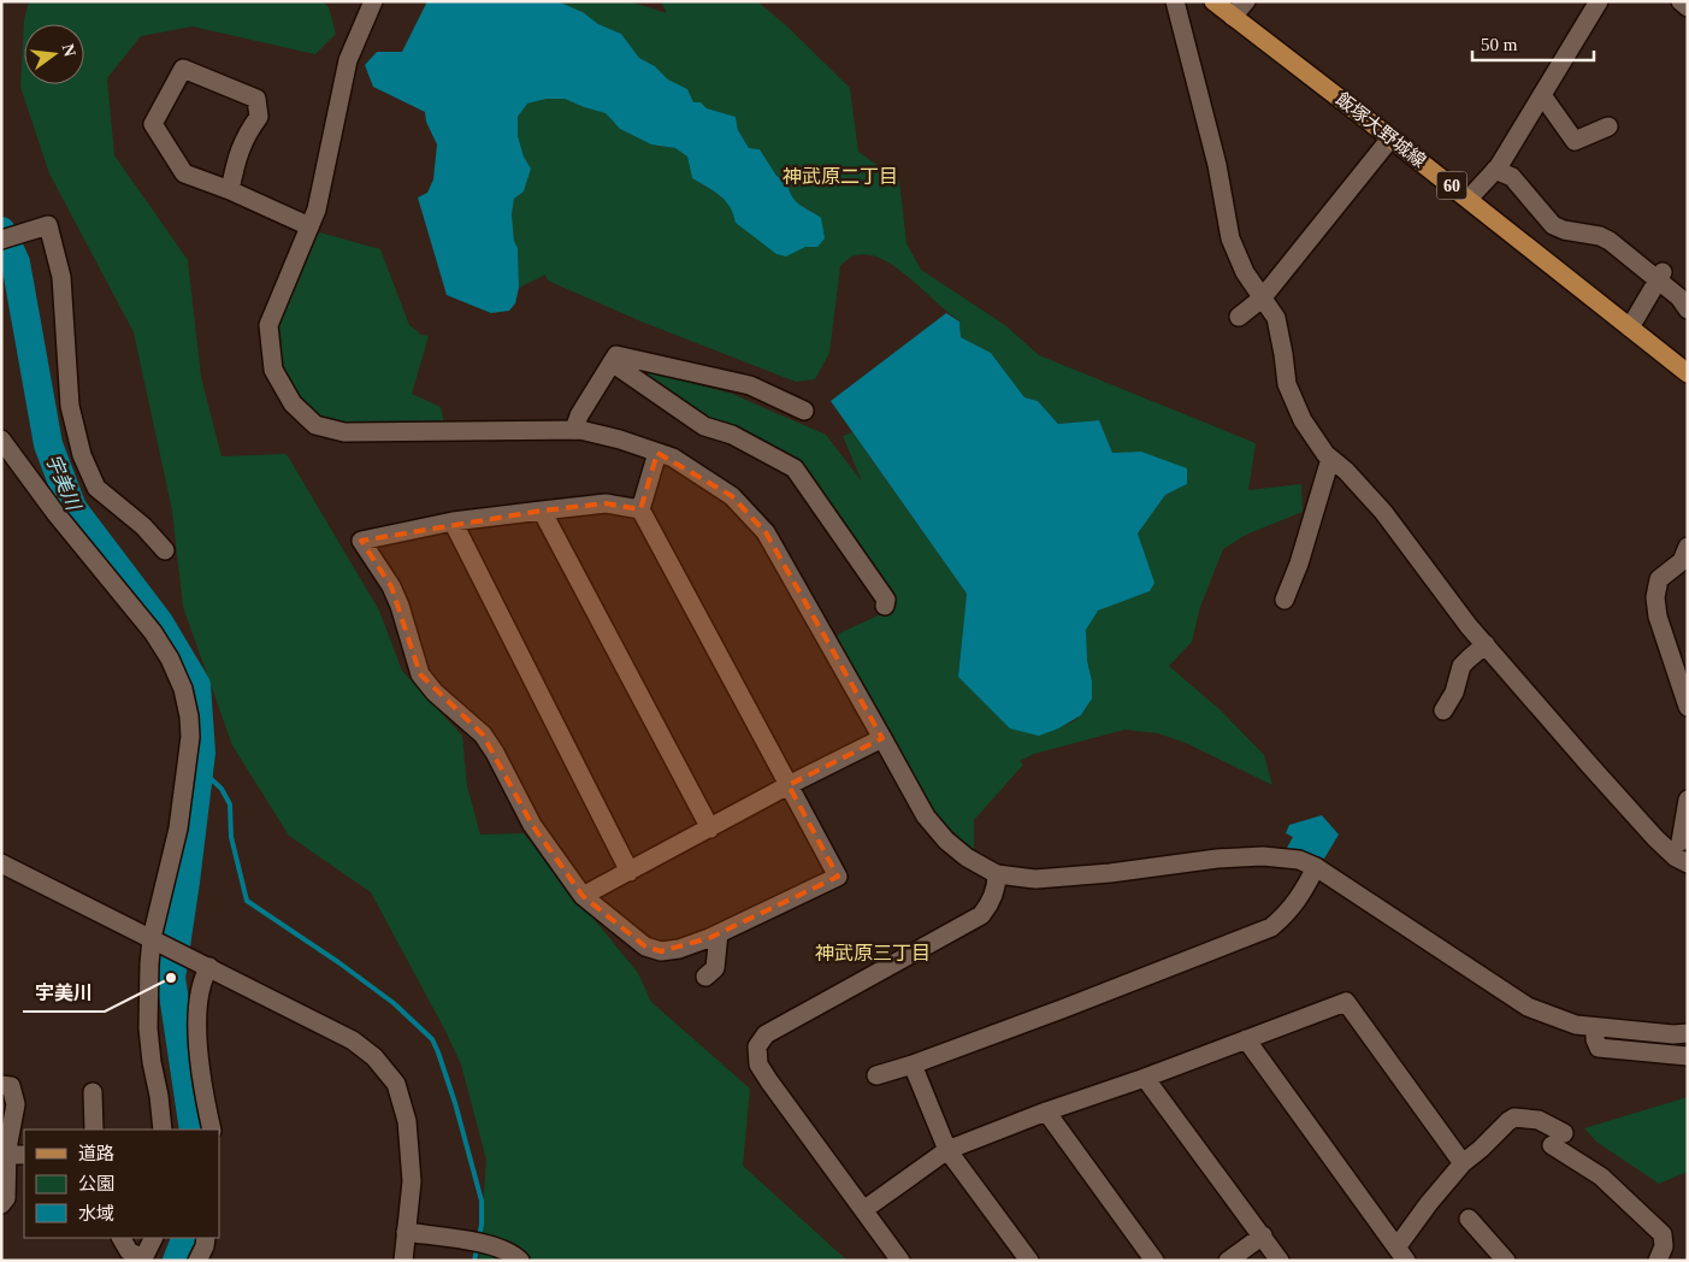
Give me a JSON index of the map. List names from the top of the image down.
{
  "streets": {
    "main road": ["飯塚大野城線", "60"]
  },
  "districts": ["神武原二丁目", "神武原三丁目"],
  "water": ["宇美川"],
  "places": ["宇美川"],
  "legend": ["道路", "公園", "水域"],
  "scale_bar": "50 m",
  "north": "right"
}
